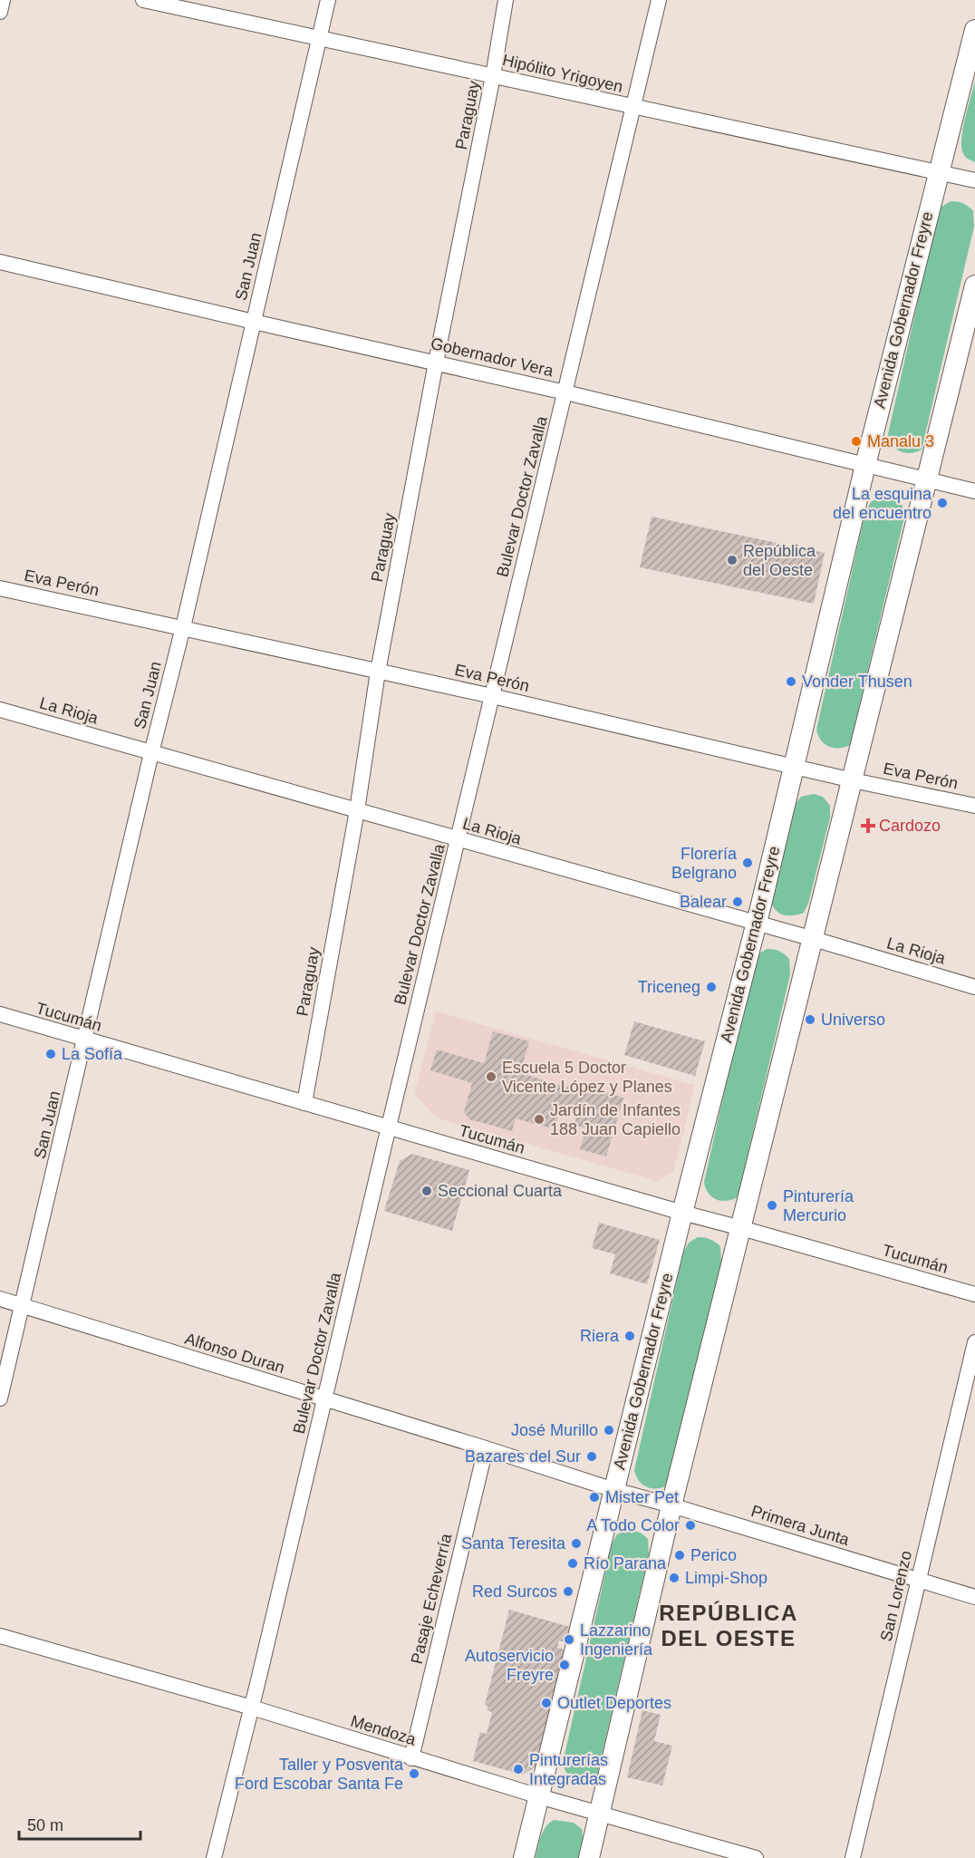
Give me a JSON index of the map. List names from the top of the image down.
{
  "streets": {
    "main road": ["Avenida Gobernador Freyre"],
    "street": [
      "Hipólito Yrigoyen",
      "Paraguay",
      "San Juan",
      "Gobernador Vera",
      "Bulevar Doctor Zavalla",
      "Eva Perón",
      "La Rioja",
      "Tucumán",
      "Alfonso Duran",
      "Primera Junta",
      "San Lorenzo",
      "Pasaje Echeverría",
      "Mendoza"
    ]
  },
  "crossings": [
    ["Hipólito Yrigoyen", "Paraguay"],
    ["Hipólito Yrigoyen", "San Juan"],
    ["Hipólito Yrigoyen", "Avenida Gobernador Freyre"],
    ["Hipólito Yrigoyen", "Bulevar Doctor Zavalla"],
    ["Paraguay", "Gobernador Vera"],
    ["Paraguay", "Eva Perón"],
    ["Paraguay", "La Rioja"],
    ["Paraguay", "Tucumán"],
    ["San Juan", "Gobernador Vera"],
    ["San Juan", "Eva Perón"],
    ["San Juan", "La Rioja"],
    ["San Juan", "Tucumán"],
    ["San Juan", "Alfonso Duran"],
    ["Avenida Gobernador Freyre", "Gobernador Vera"],
    ["Avenida Gobernador Freyre", "Eva Perón"],
    ["Avenida Gobernador Freyre", "La Rioja"],
    ["Avenida Gobernador Freyre", "Tucumán"],
    ["Avenida Gobernador Freyre", "Alfonso Duran"],
    ["Avenida Gobernador Freyre", "Primera Junta"],
    ["Avenida Gobernador Freyre", "Mendoza"],
    ["Gobernador Vera", "Bulevar Doctor Zavalla"],
    ["Bulevar Doctor Zavalla", "Eva Perón"],
    ["Bulevar Doctor Zavalla", "La Rioja"],
    ["Bulevar Doctor Zavalla", "Tucumán"],
    ["Bulevar Doctor Zavalla", "Alfonso Duran"],
    ["Bulevar Doctor Zavalla", "Mendoza"],
    ["Alfonso Duran", "Primera Junta"],
    ["Alfonso Duran", "Pasaje Echeverría"],
    ["Primera Junta", "San Lorenzo"],
    ["Pasaje Echeverría", "Mendoza"]
  ],
  "districts": ["REPÚBLICA DEL OESTE"],
  "places": {
    "other": [
      "Manalu 3",
      "La esquina del encuentro",
      "República del Oeste",
      "Vonder Thusen",
      "Florería Belgrano",
      "Balear",
      "Triceneg",
      "Universo",
      "La Sofía",
      "Escuela 5 Doctor Vicente López y Planes",
      "Jardín de Infantes 188 Juan Capiello",
      "Seccional Cuarta",
      "Pinturería Mercurio",
      "Riera",
      "José Murillo",
      "Bazares del Sur",
      "Mister Pet",
      "A Todo Color",
      "Santa Teresita",
      "Perico",
      "Río Parana",
      "Limpi-Shop",
      "Red Surcos",
      "Lazzarino Ingeniería",
      "Autoservicio Freyre",
      "Outlet Deportes",
      "Pinturerías Integradas",
      "Taller y Posventa Ford Escobar Santa Fe"
    ],
    "health": ["Cardozo"]
  },
  "scale_bar": "50 m"
}
